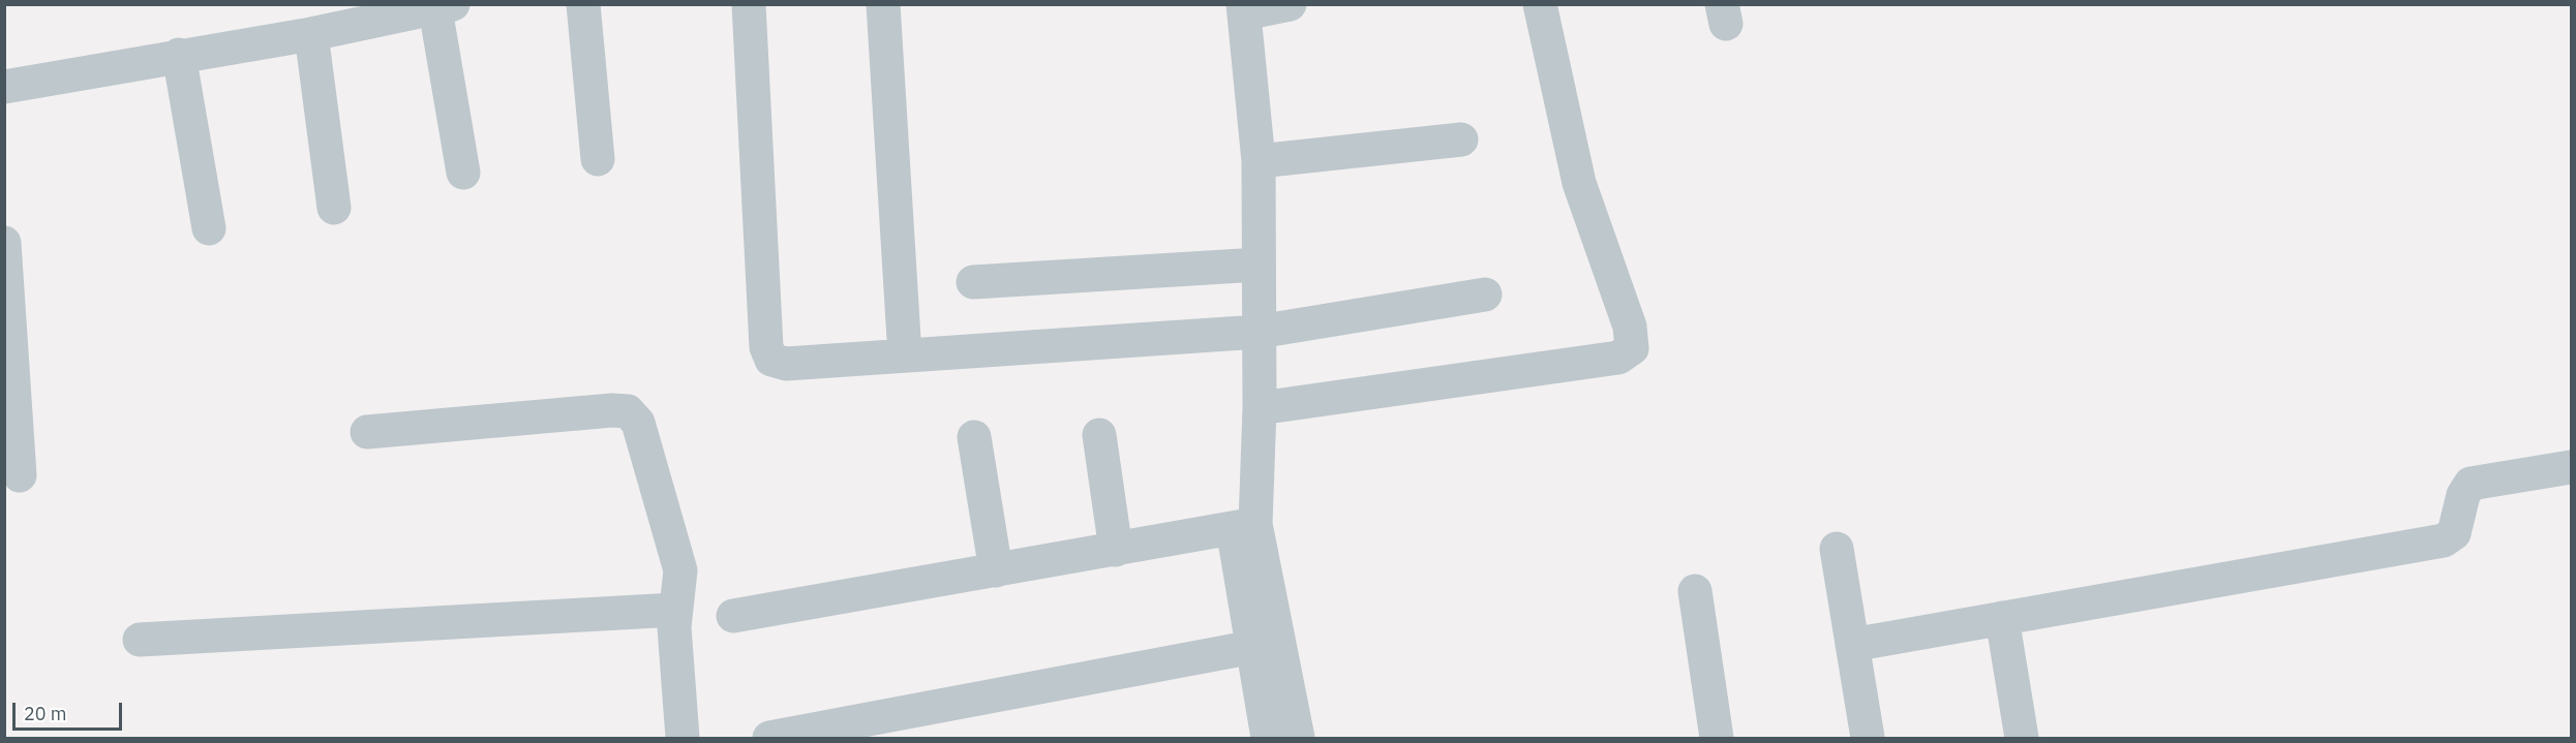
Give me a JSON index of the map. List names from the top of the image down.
{
  "scale_bar": "20 m"
}
